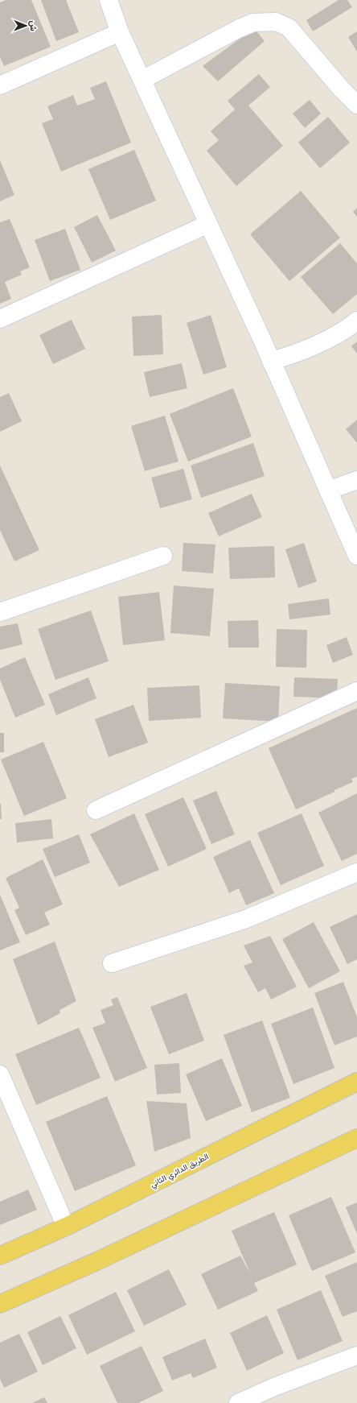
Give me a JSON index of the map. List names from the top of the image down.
{
  "streets": {
    "main road": ["الطريق الدائري الثاني"]
  },
  "north": "right"
}
